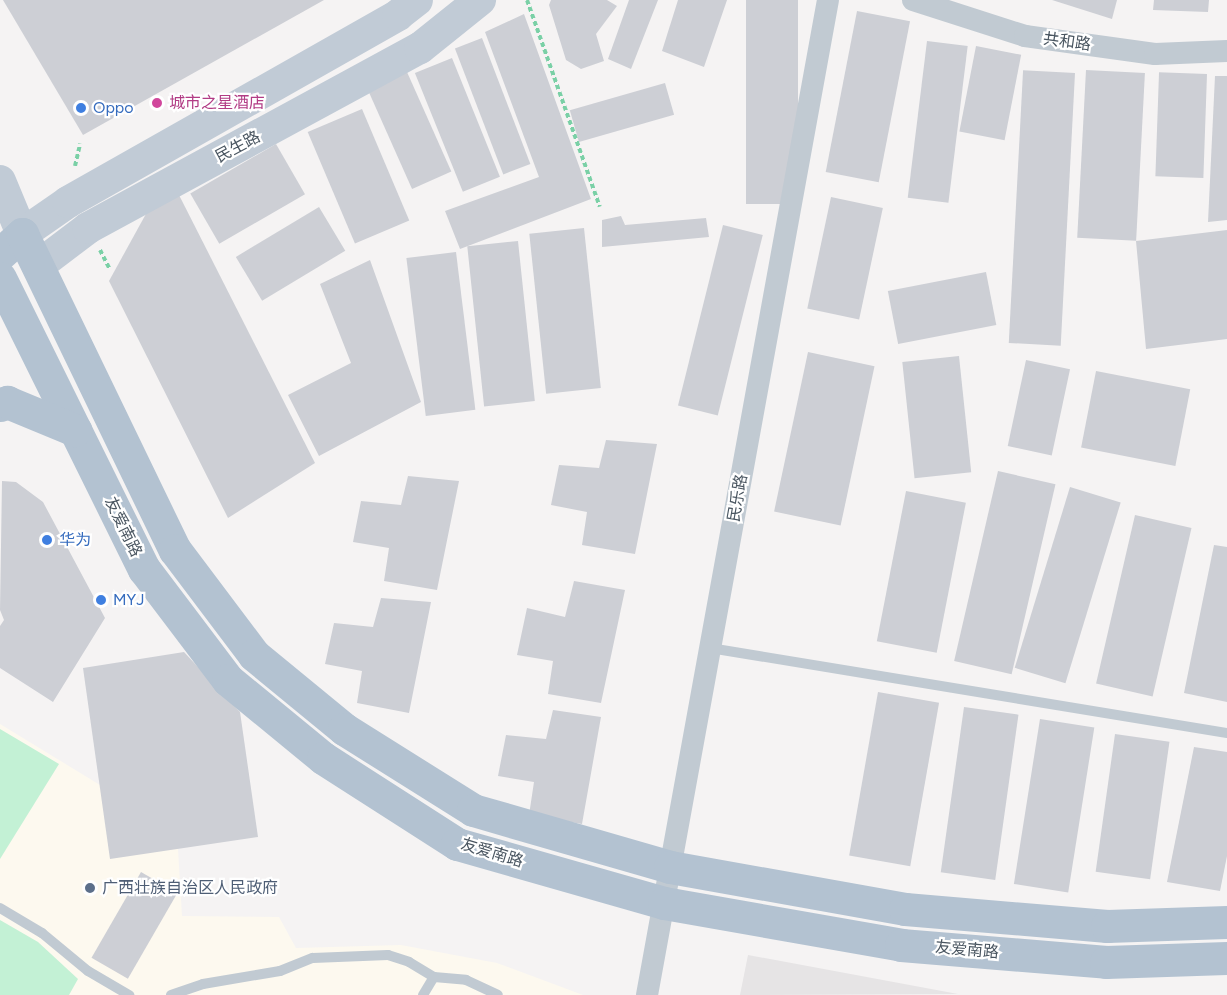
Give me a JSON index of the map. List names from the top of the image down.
{
  "streets": {
    "main road": ["民生路", "友爱南路"],
    "street": ["共和路", "民乐路"]
  },
  "crossings": [
    ["民生路", "友爱南路"],
    ["民乐路", "友爱南路"]
  ],
  "places": [
    "城市之星酒店",
    "Oppo",
    "华为",
    "MYJ",
    "广西壮族自治区人民政府"
  ]
}
